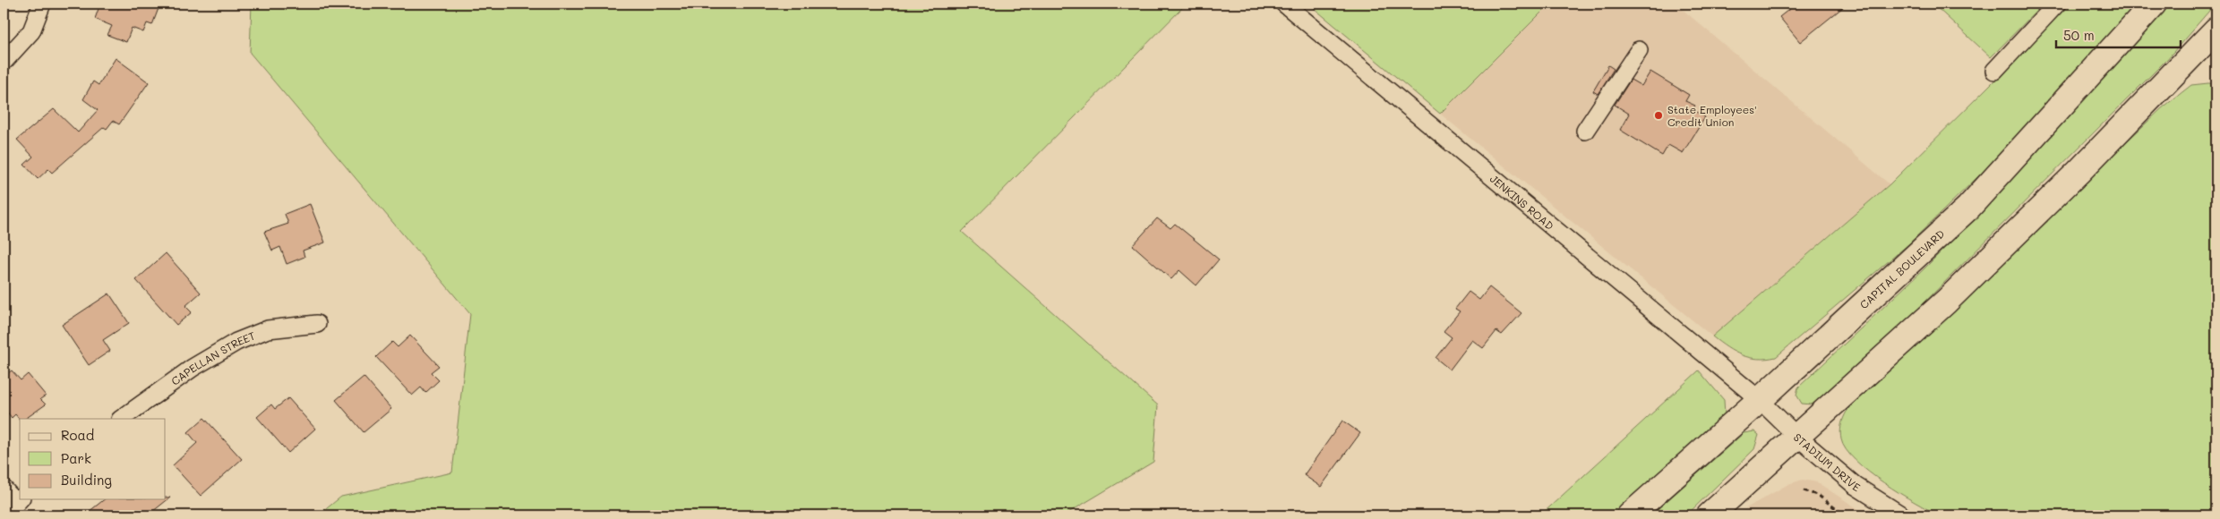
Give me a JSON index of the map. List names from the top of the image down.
{
  "streets": {
    "highway": ["CAPITAL BOULEVARD"],
    "street": ["JENKINS ROAD", "CAPELLAN STREET", "STADIUM DRIVE"]
  },
  "crossings": [
    ["JENKINS ROAD", "CAPITAL BOULEVARD"],
    ["JENKINS ROAD", "STADIUM DRIVE"],
    ["CAPITAL BOULEVARD", "STADIUM DRIVE"]
  ],
  "places": ["State Employees' Credit Union"],
  "legend": ["Road", "Park", "Building"],
  "scale_bar": "50 m"
}
